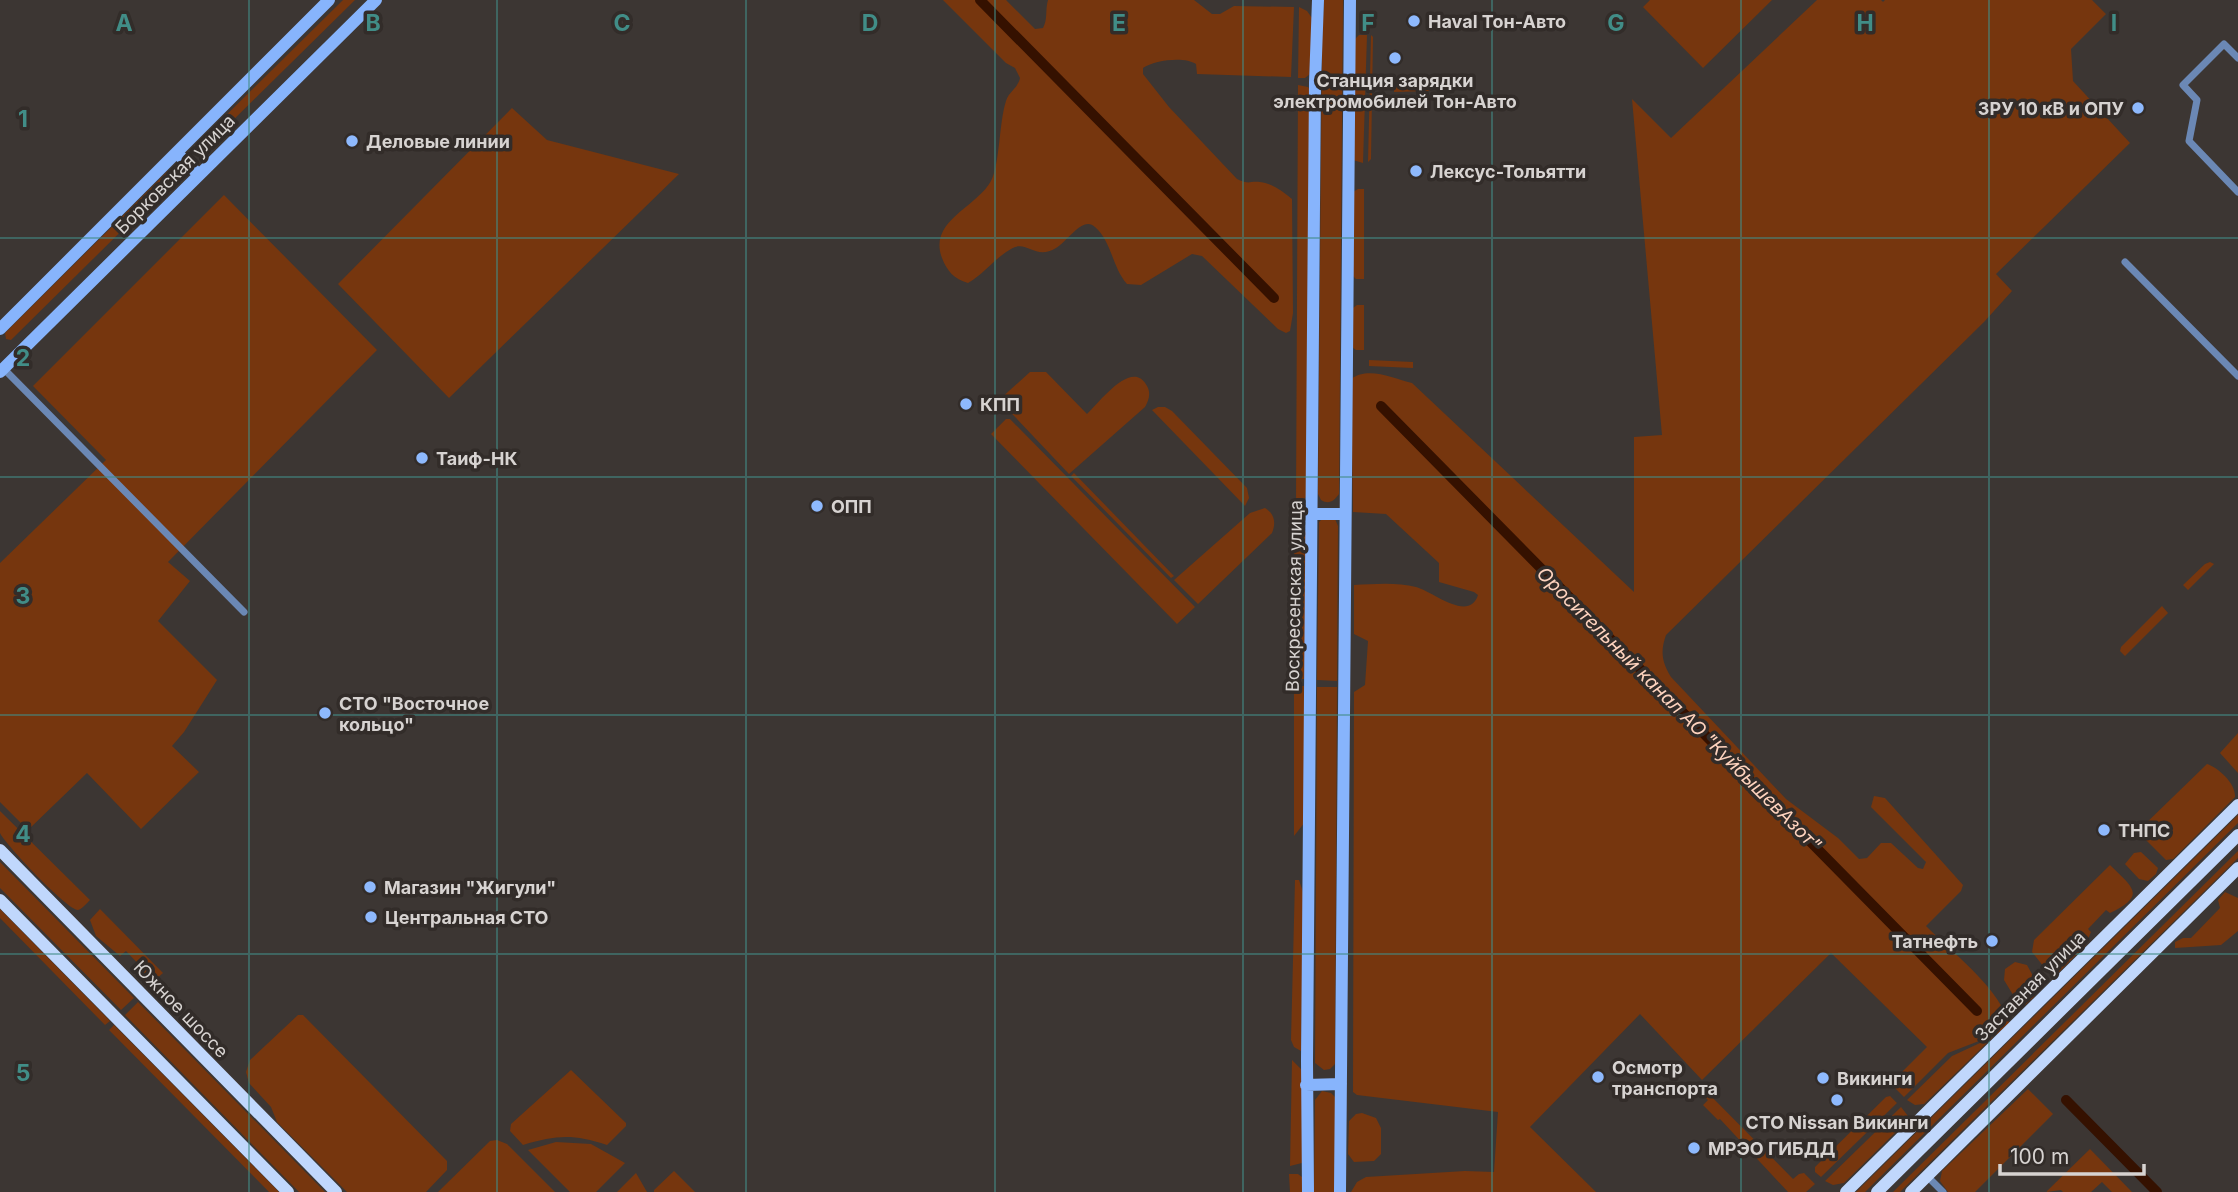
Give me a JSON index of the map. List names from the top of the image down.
{
  "streets": {
    "main road": [
      "Борковская улица",
      "Воскресенская улица",
      "Заставная улица",
      "Южное шоссе"
    ]
  },
  "water": ["Оросительный канал АО \"КуйбышевАзот\""],
  "places": [
    "Haval Тон-Авто",
    "Станция зарядки электромобилей Тон-Авто",
    "ЗРУ 10 кВ и ОПУ",
    "Деловые линии",
    "Лексус-Тольятти",
    "КПП",
    "Таиф-НК",
    "ОПП",
    "СТО \"Восточное кольцо\"",
    "ТНПС",
    "Магазин \"Жигули\"",
    "Центральная СТО",
    "Татнефть",
    "Осмотр транспорта",
    "Викинги",
    "СТО Nissan Викинги",
    "МРЭО ГИБДД"
  ],
  "scale_bar": "100 m",
  "grid": {
    "columns": [
      "A",
      "B",
      "C",
      "D",
      "E",
      "F",
      "G",
      "H",
      "I"
    ],
    "rows": [
      "1",
      "2",
      "3",
      "4",
      "5"
    ]
  }
}
